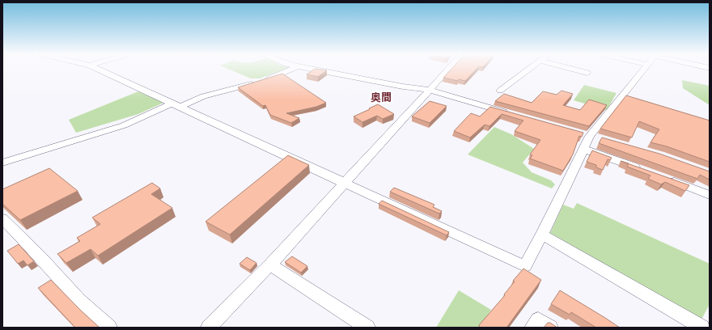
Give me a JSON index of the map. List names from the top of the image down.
{
  "districts": ["奥間"]
}
